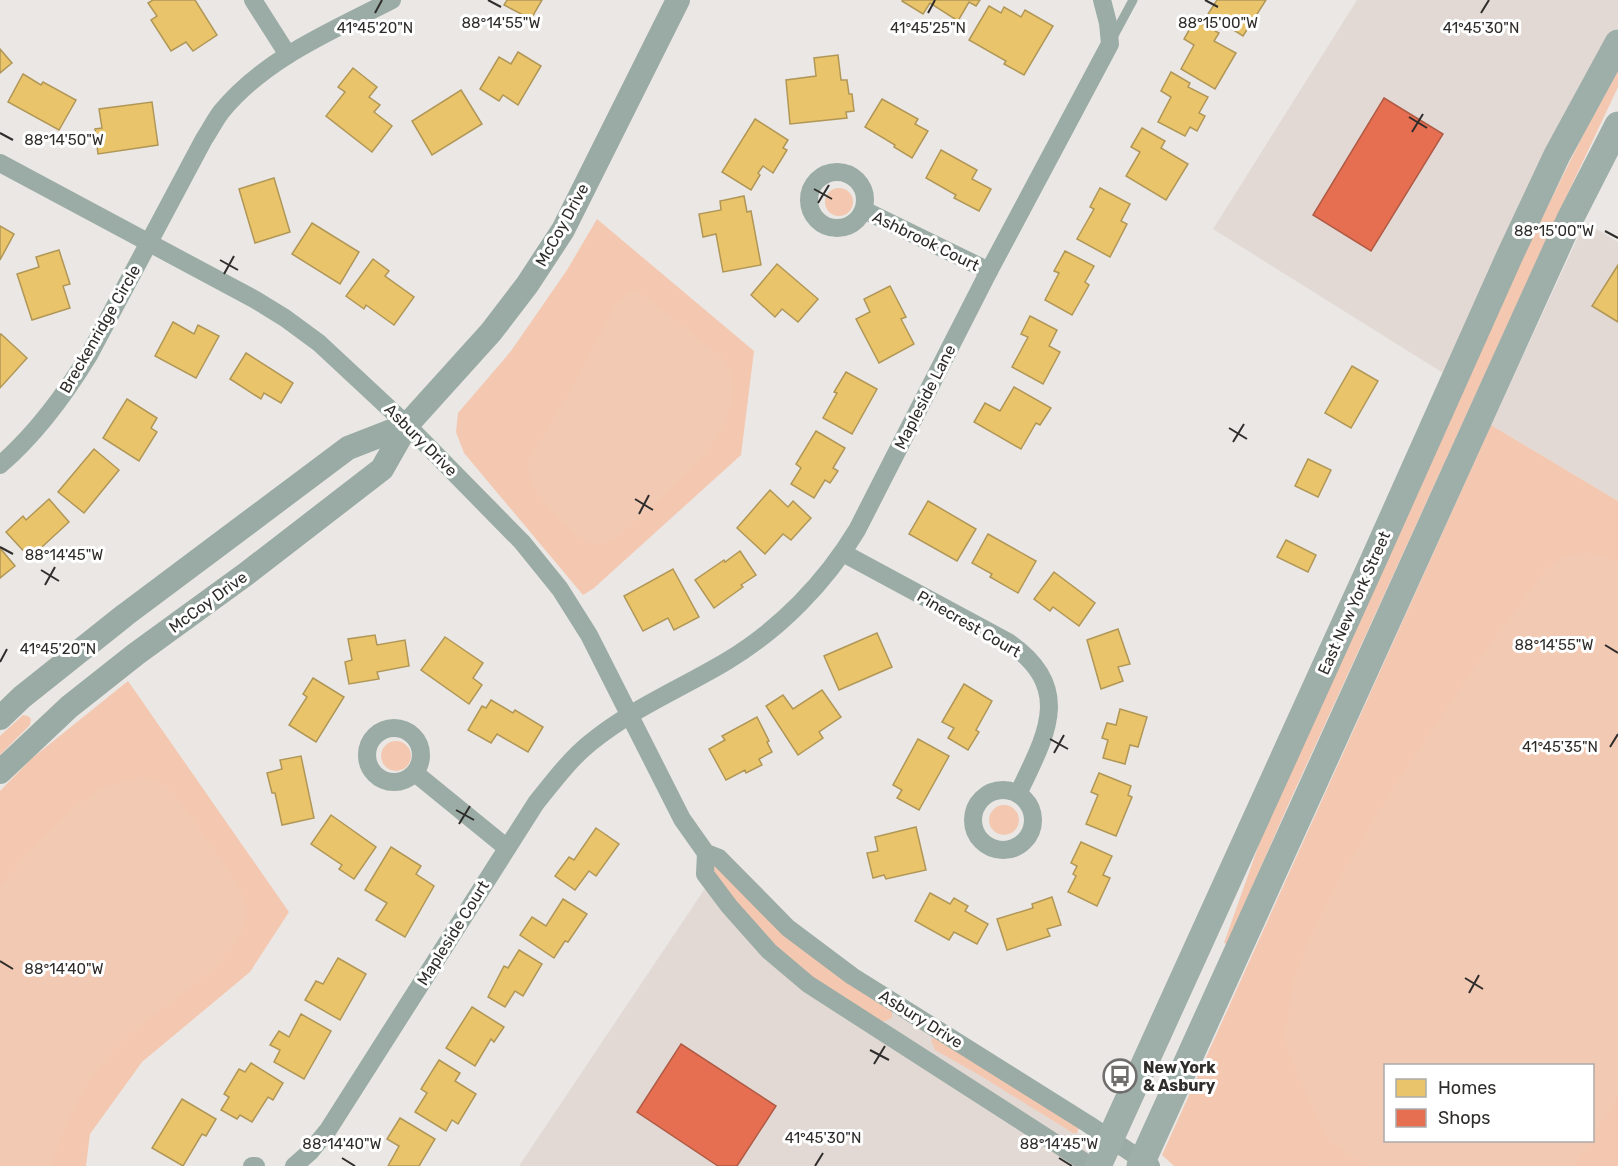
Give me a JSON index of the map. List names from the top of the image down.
{
  "streets": {
    "main road": ["East New York Street"],
    "street": [
      "McCoy Drive",
      "Ashbrook Court",
      "Breckenridge Circle",
      "Mapleside Lane",
      "Asbury Drive",
      "Pinecrest Court",
      "Mapleside Court"
    ]
  },
  "crossings": [
    ["McCoy Drive", "Asbury Drive"],
    ["Ashbrook Court", "Mapleside Lane"],
    ["Breckenridge Circle", "Asbury Drive"],
    ["Mapleside Lane", "Asbury Drive"],
    ["Mapleside Lane", "Pinecrest Court"],
    ["Mapleside Lane", "Mapleside Court"],
    ["Asbury Drive", "East New York Street"],
    ["Asbury Drive", "Mapleside Court"]
  ],
  "places": {
    "bus stop": ["New York & Asbury"]
  },
  "legend": ["Homes", "Shops"],
  "coordinates": [
    "88°14'55\"W",
    "88°15'00\"W",
    "41°45'20\"N",
    "41°45'25\"N",
    "41°45'30\"N",
    "88°14'50\"W",
    "88°14'45\"W",
    "41°45'35\"N",
    "88°14'40\"W"
  ]
}
